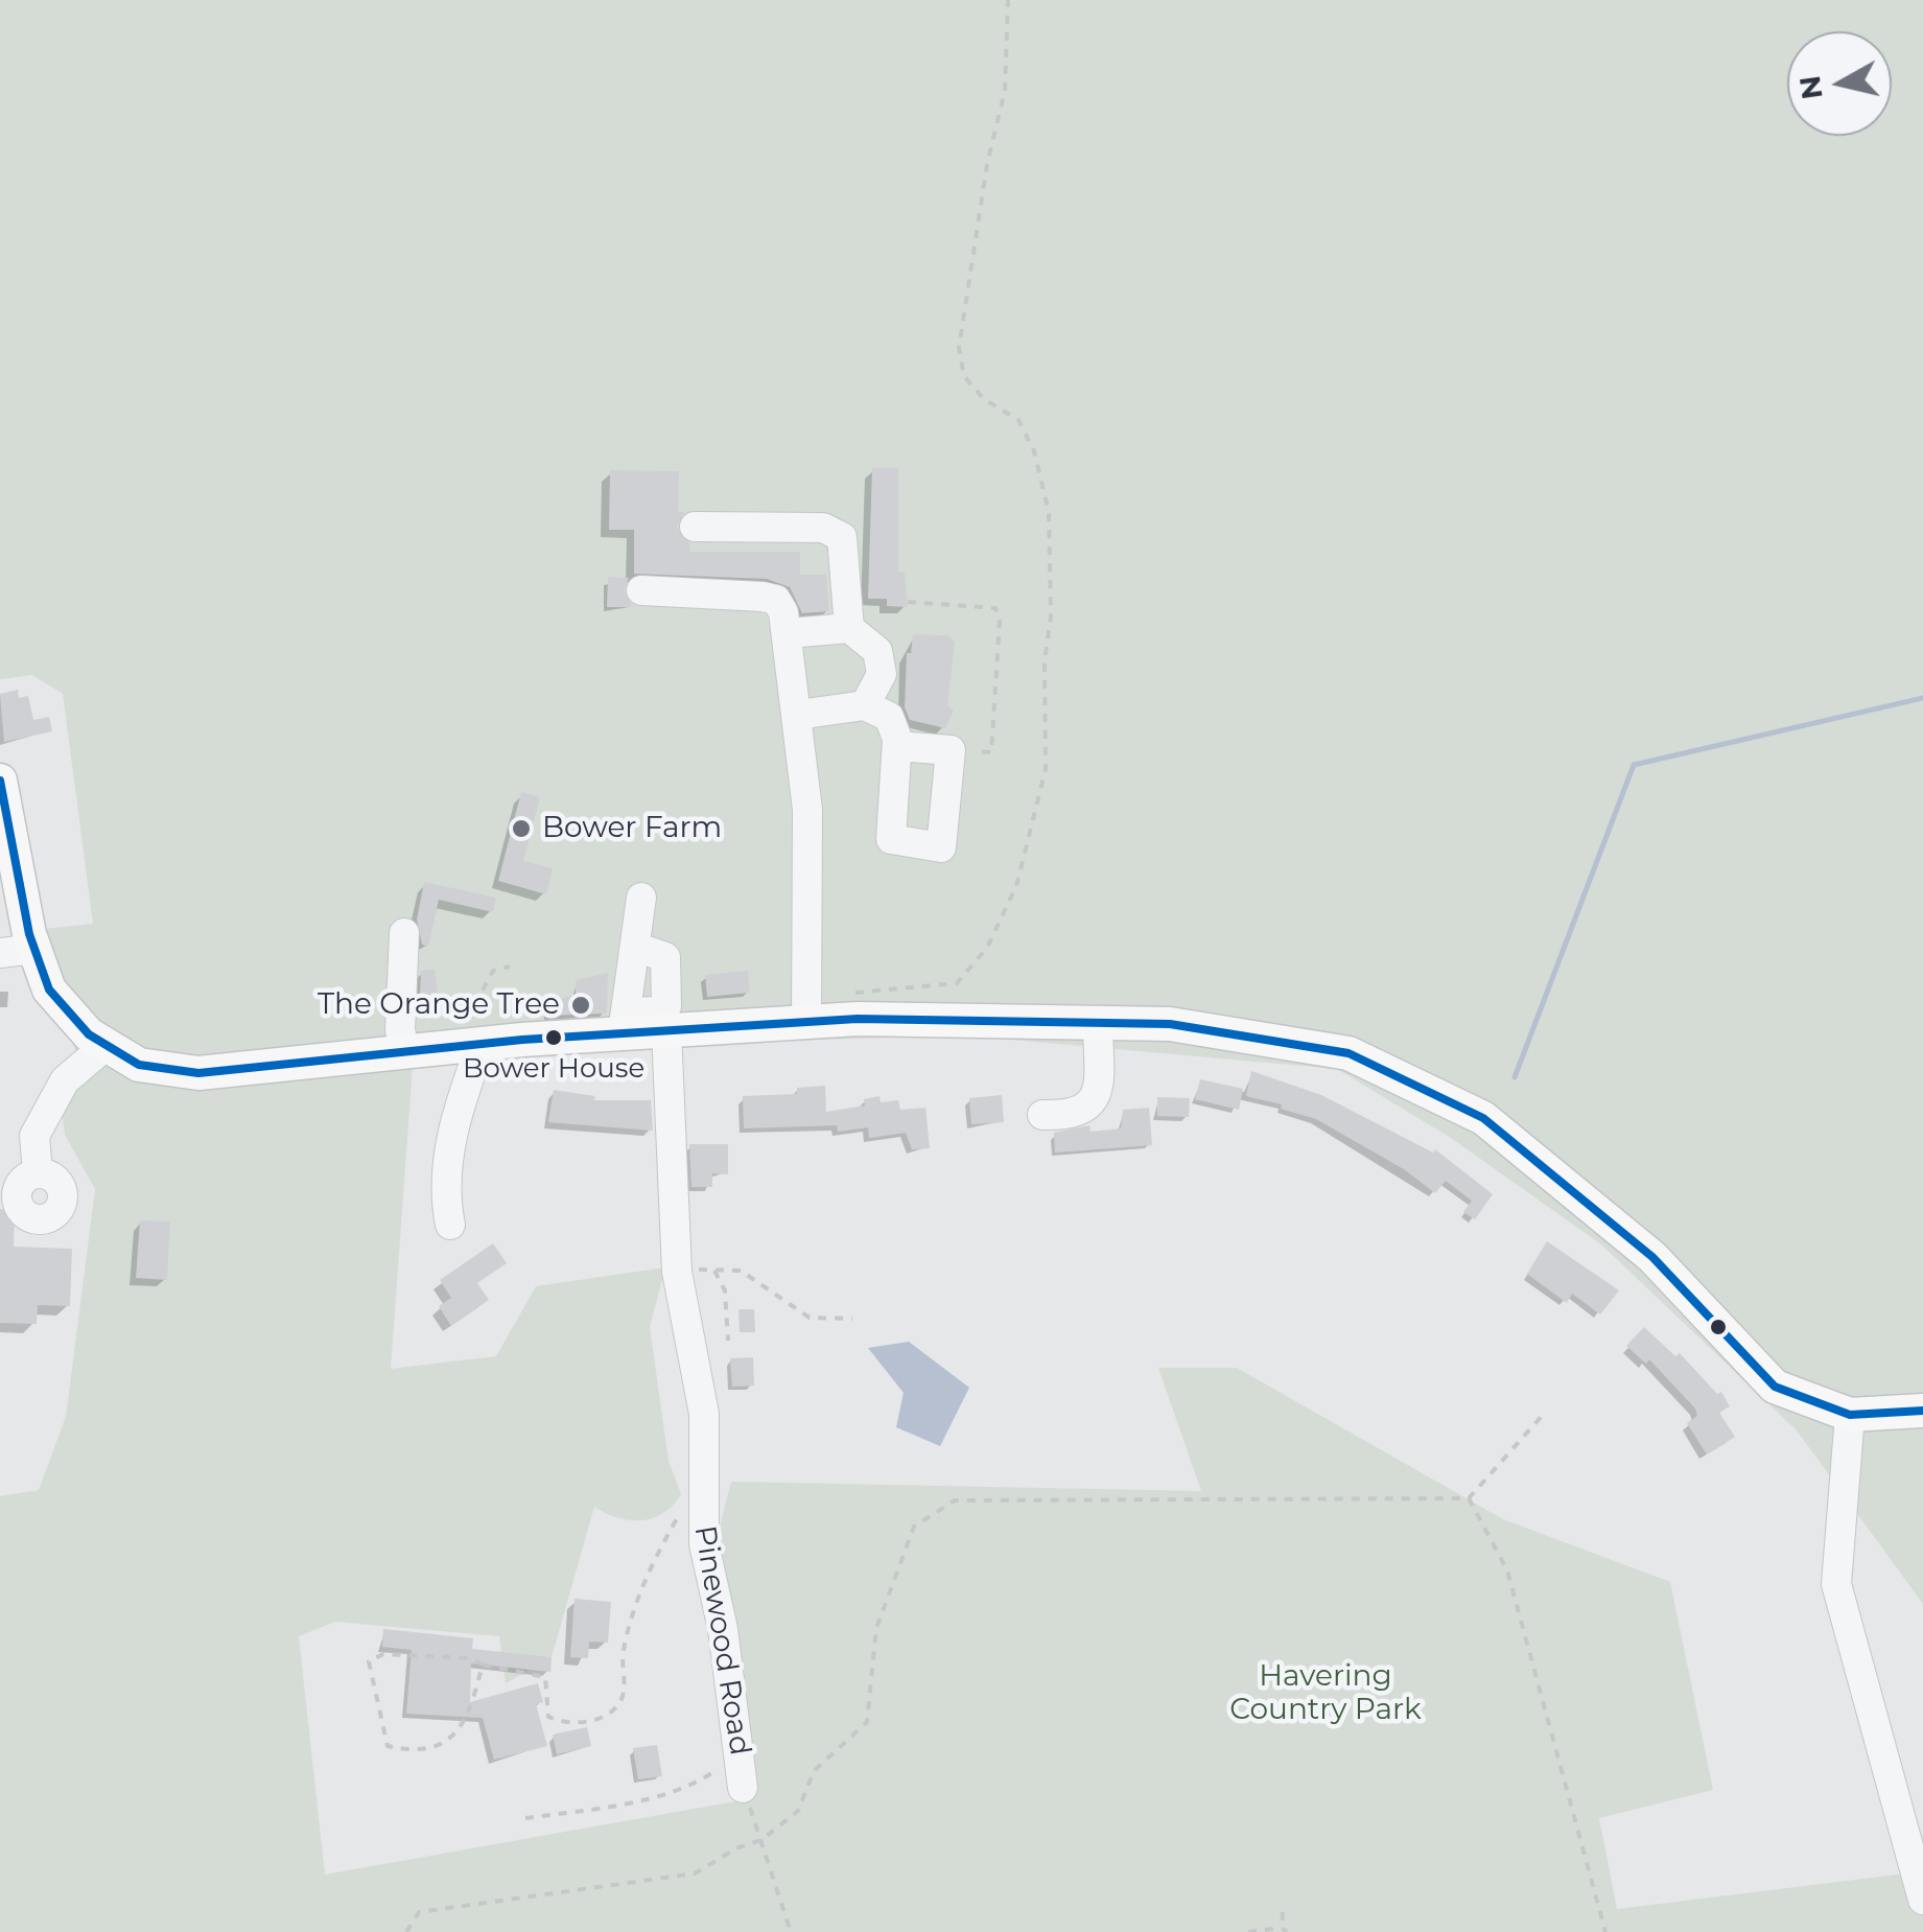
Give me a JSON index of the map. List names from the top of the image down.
{
  "streets": {
    "street": ["Pinewood Road"]
  },
  "parks": ["Havering Country Park"],
  "places": ["Bower Farm", "The Orange Tree", "Bower House"],
  "north": "left"
}
